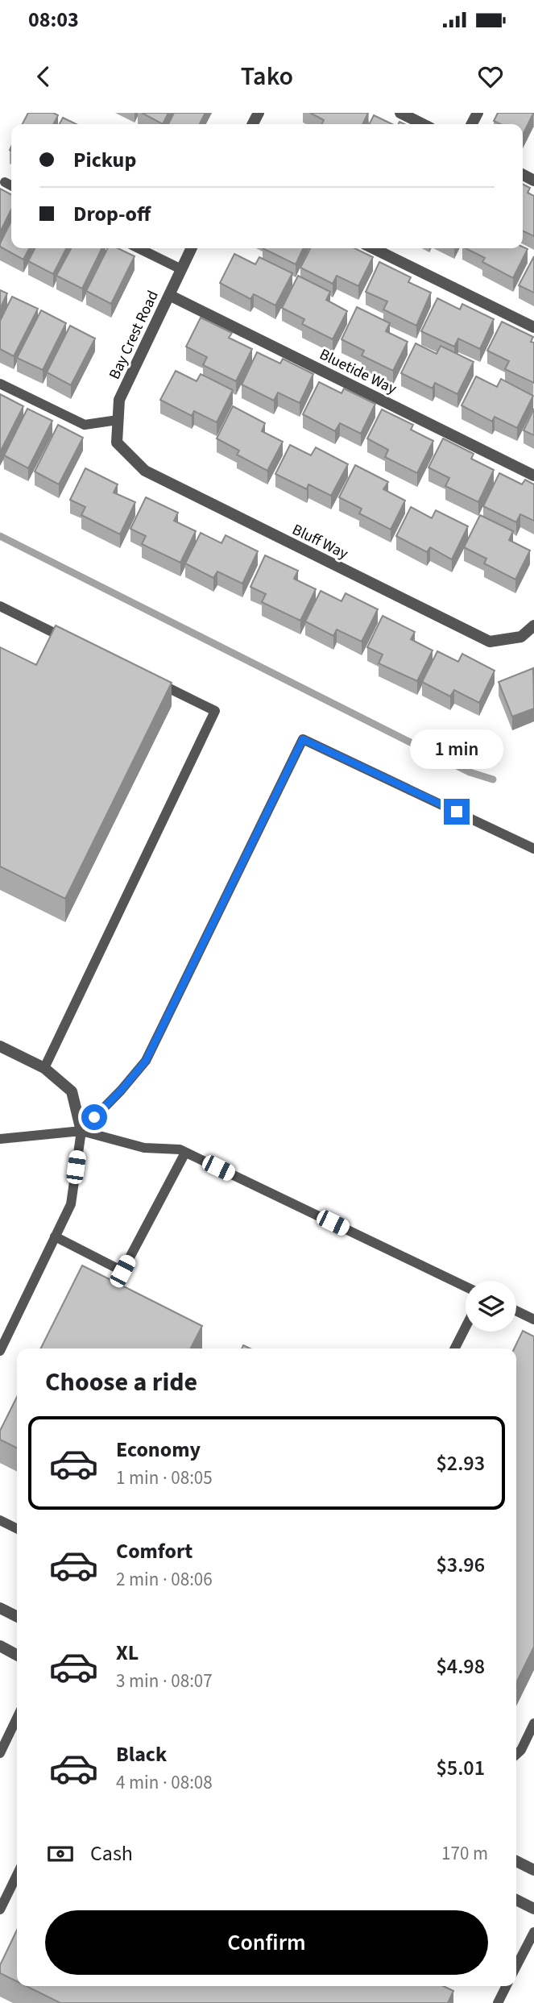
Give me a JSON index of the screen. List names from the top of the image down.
{
  "streets": {
    "street": ["Bay Crest Road", "Bluetide Way", "Bluff Way"]
  },
  "crossings": [
    ["Bay Crest Road", "Bluetide Way"],
    ["Bay Crest Road", "Bluff Way"]
  ],
  "page": {
    "status": "08:03",
    "header": "Tako",
    "banner": ["Pickup", "Drop-off"],
    "bubble": "1 min",
    "heading": "Choose a ride",
    "list": [
      {
        "name": "Economy",
        "note": "1 min · 08:05",
        "value": "$2.93"
      },
      {
        "name": "Comfort",
        "note": "2 min · 08:06",
        "value": "$3.96"
      },
      {
        "name": "XL",
        "note": "3 min · 08:07",
        "value": "$4.98"
      },
      {
        "name": "Black",
        "note": "4 min · 08:08",
        "value": "$5.01"
      }
    ],
    "pay": ["Cash", "170 m"],
    "buttons": "Confirm"
  }
}
